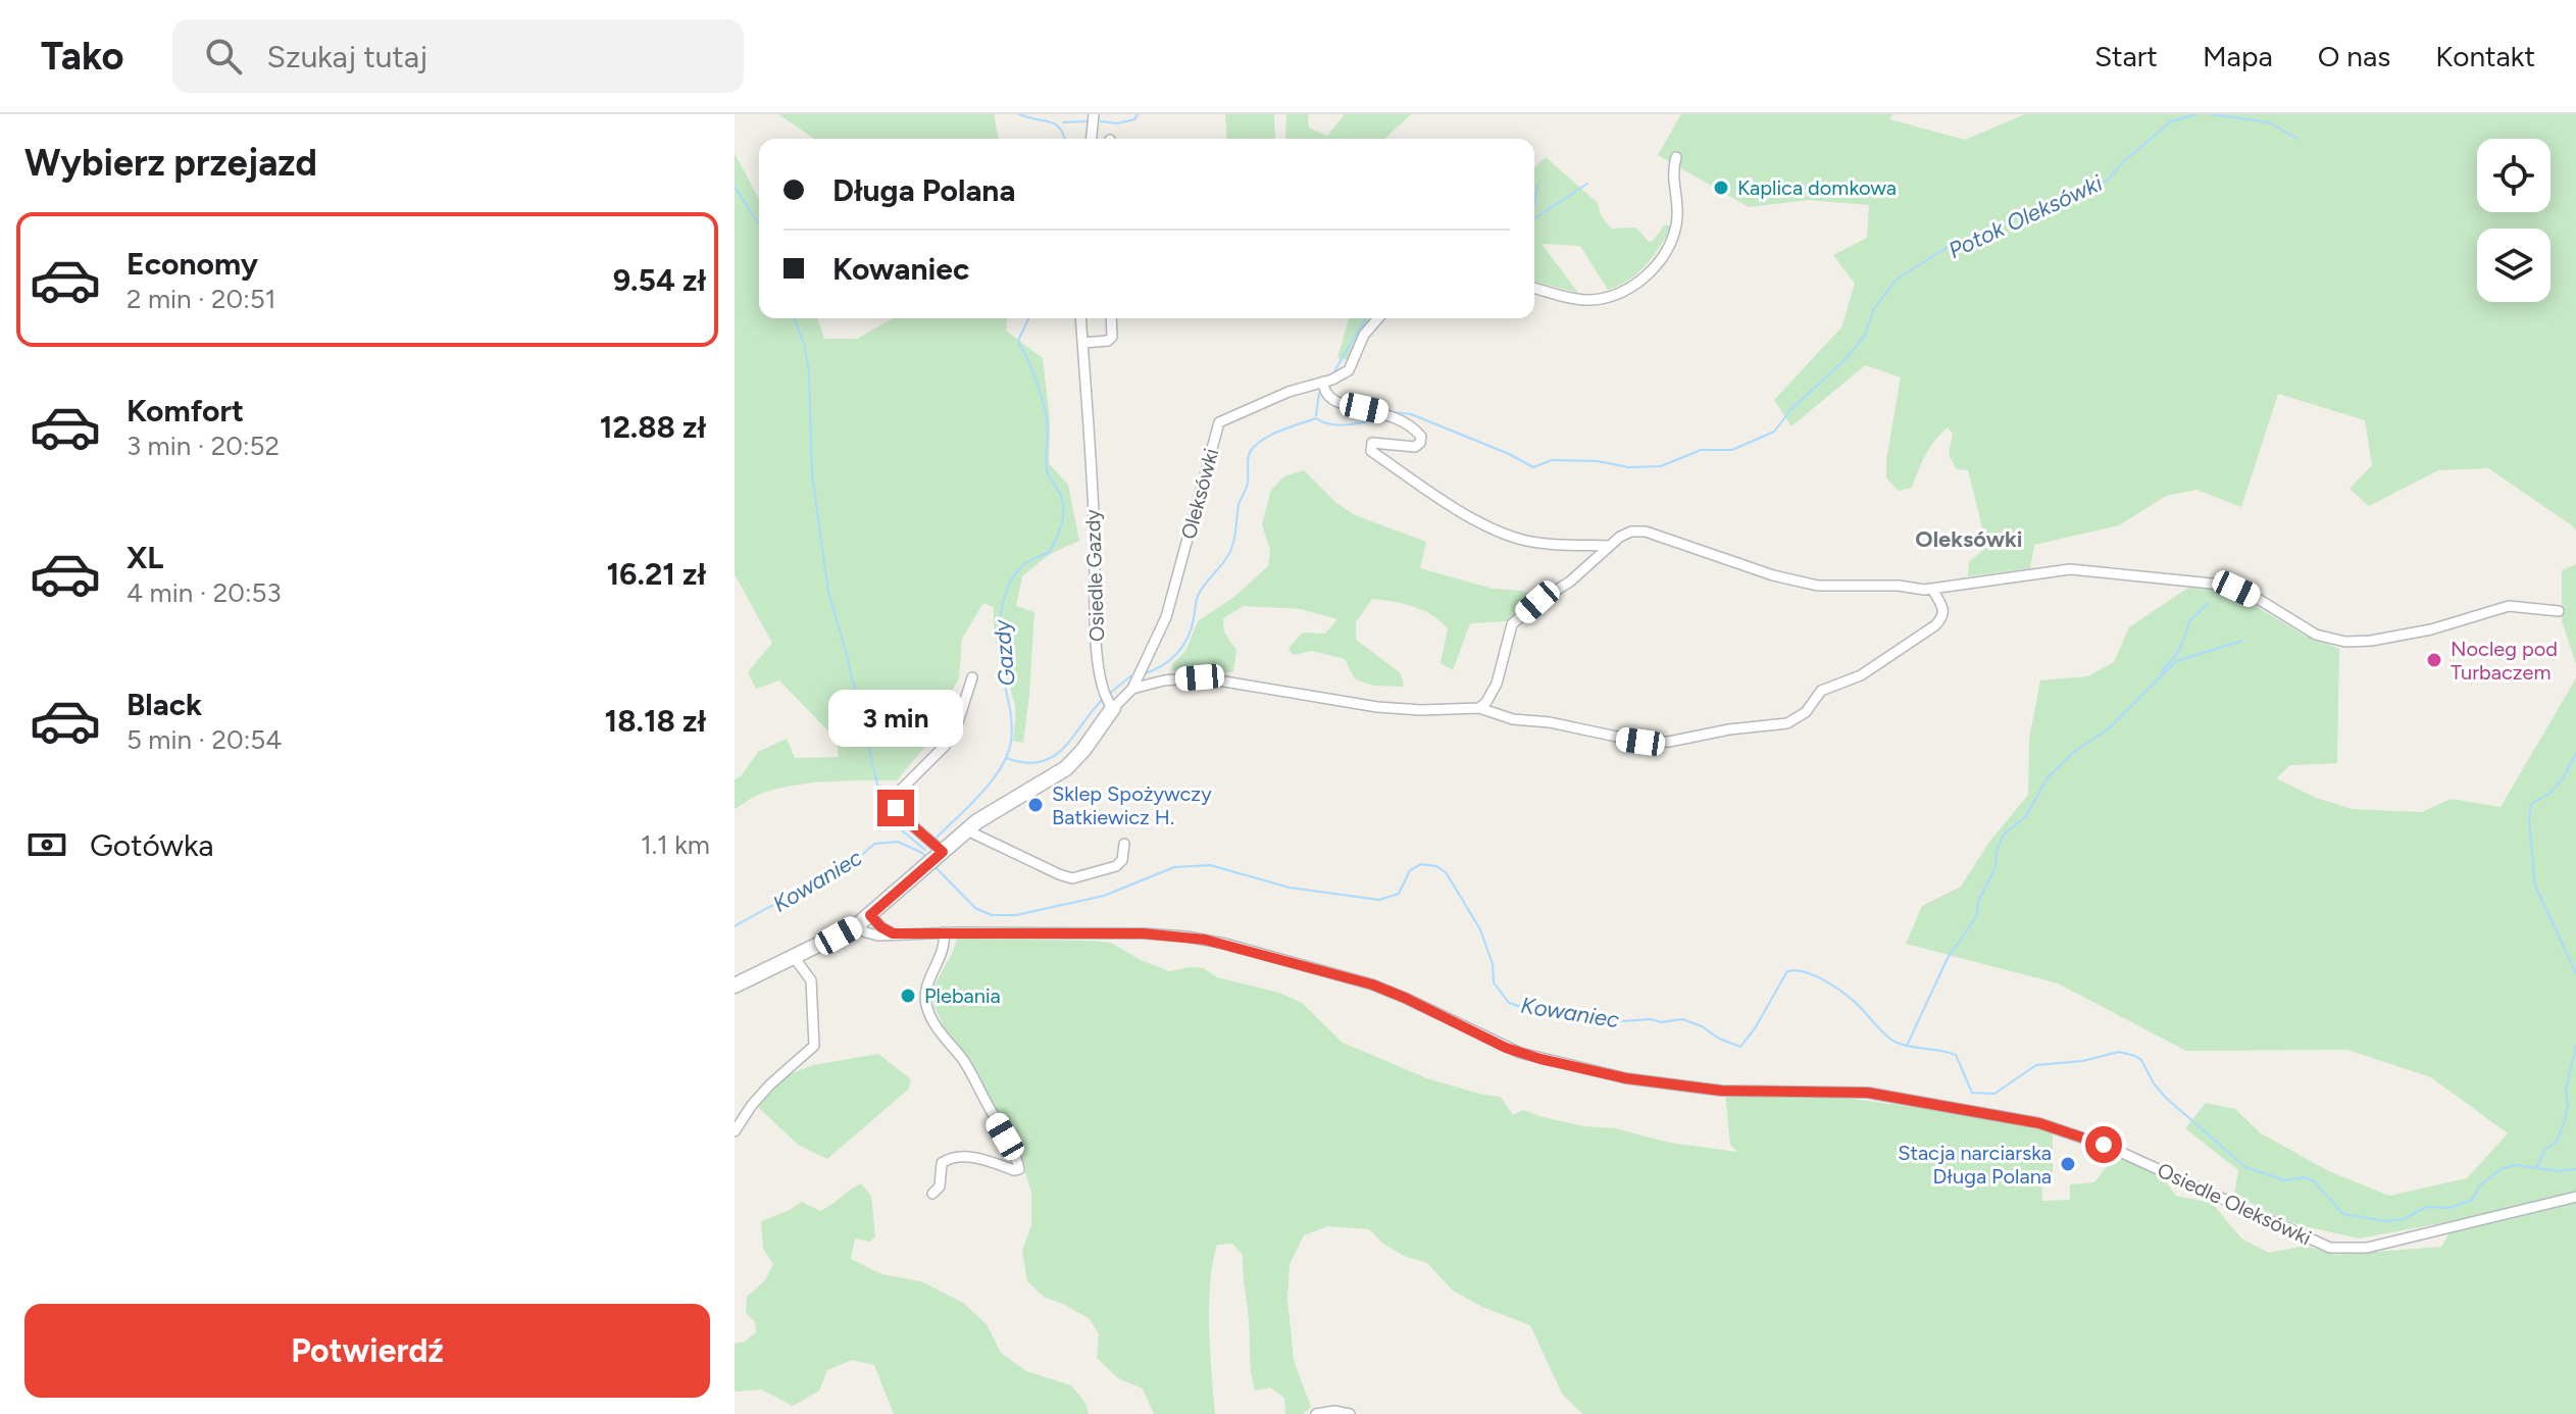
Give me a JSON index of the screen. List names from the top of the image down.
{
  "streets": {
    "street": ["Oleksówki", "Osiedle Gazdy", "Osiedle Oleksówki"]
  },
  "crossings": [
    ["Oleksówki", "Osiedle Gazdy"]
  ],
  "districts": ["Oleksówki"],
  "water": ["Potok Oleksówki", "Gazdy", "Kowaniec"],
  "places": [
    "Kaplica domkowa",
    "Nocleg pod Turbaczem",
    "Sklep Spożywczy Batkiewicz H.",
    "Plebania",
    "Stacja narciarska Długa Polana"
  ],
  "page": {
    "header": "Tako",
    "search": "Szukaj tutaj",
    "nav": [
      "Start",
      "Mapa",
      "O nas",
      "Kontakt"
    ],
    "heading": "Wybierz przejazd",
    "banner": ["Długa Polana", "Kowaniec"],
    "list": [
      {
        "name": "Economy",
        "note": "2 min · 20:51",
        "value": "9.54 zł"
      },
      {
        "name": "Komfort",
        "note": "3 min · 20:52",
        "value": "12.88 zł"
      },
      {
        "name": "XL",
        "note": "4 min · 20:53",
        "value": "16.21 zł"
      },
      {
        "name": "Black",
        "note": "5 min · 20:54",
        "value": "18.18 zł"
      }
    ],
    "bubble": "3 min",
    "pay": ["Gotówka", "1.1 km"],
    "buttons": "Potwierdź"
  }
}
